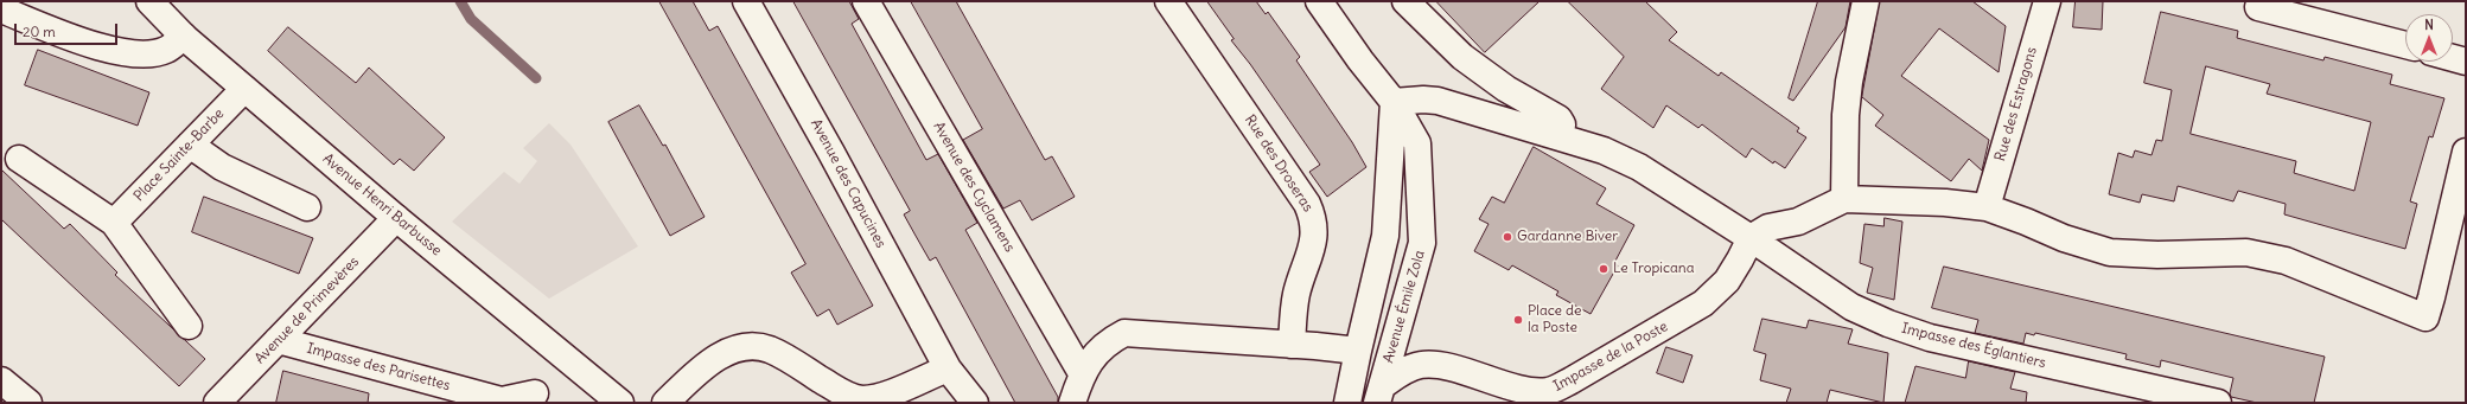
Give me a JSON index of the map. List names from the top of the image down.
{
  "streets": {
    "street": [
      "Rue des Estragons",
      "Place Sainte-Barbe",
      "Rue des Droseras",
      "Avenue des Capucines",
      "Avenue des Cyclamens",
      "Avenue Henri Barbusse",
      "Avenue Émile Zola",
      "Avenue de Primevères",
      "Impasse des Églantiers",
      "Impasse de la Poste",
      "Impasse des Parisettes"
    ]
  },
  "crossings": [
    ["Place Sainte-Barbe", "Avenue Henri Barbusse"],
    ["Avenue Henri Barbusse", "Avenue de Primevères"],
    ["Avenue Émile Zola", "Impasse des Églantiers"],
    ["Avenue Émile Zola", "Impasse de la Poste"],
    ["Avenue de Primevères", "Impasse des Parisettes"],
    ["Impasse des Églantiers", "Impasse de la Poste"]
  ],
  "places": ["Gardanne Biver", "Le Tropicana", "Place de la Poste"],
  "scale_bar": "20 m",
  "north": "top"
}
